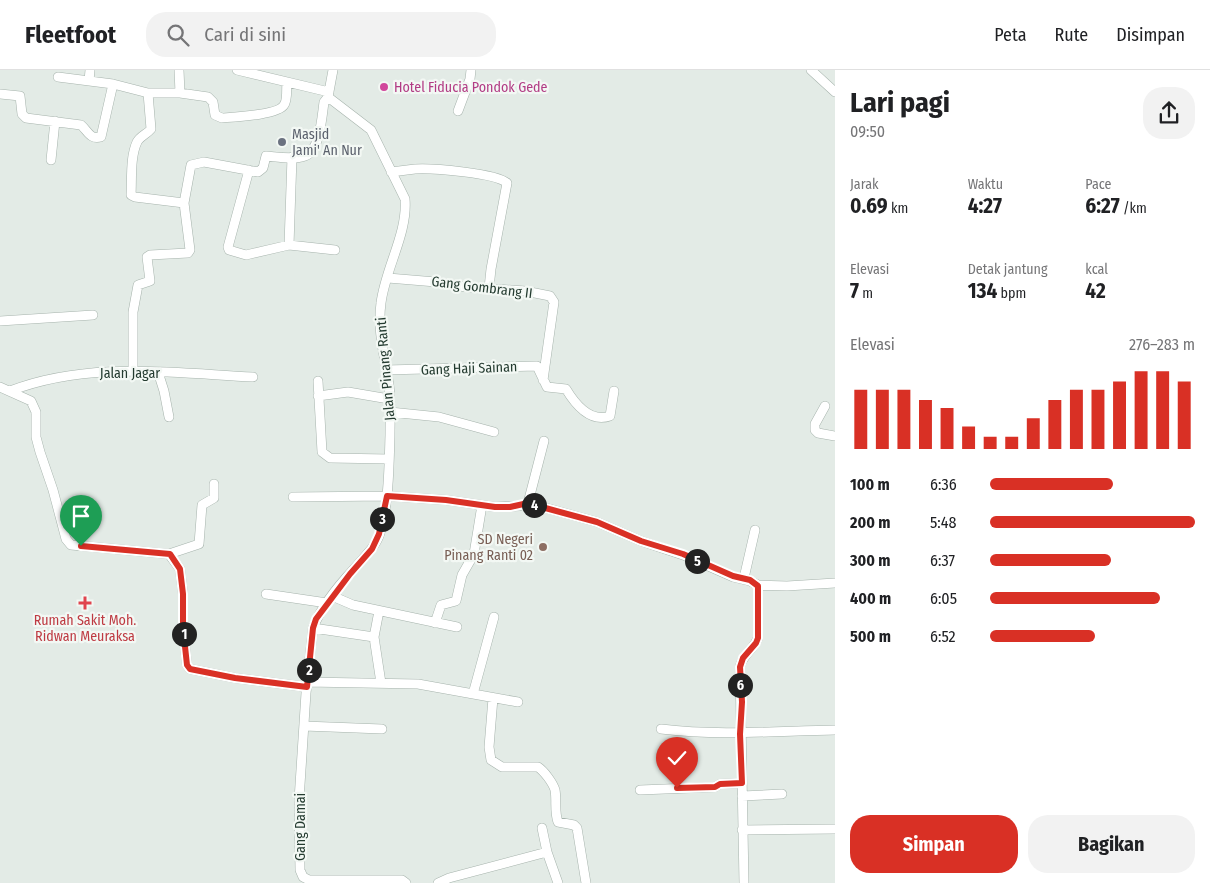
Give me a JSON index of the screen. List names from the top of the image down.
{
  "streets": {
    "street": [
      "Gang Gombrang II",
      "Gang Haji Sainan",
      "Jalan Pinang Ranti",
      "Jalan Jagar",
      "Gang Damai"
    ]
  },
  "crossings": [
    ["Gang Gombrang II", "Gang Haji Sainan"],
    ["Gang Gombrang II", "Jalan Pinang Ranti"],
    ["Gang Haji Sainan", "Jalan Pinang Ranti"],
    ["Jalan Pinang Ranti", "Gang Damai"]
  ],
  "places": {
    "other": ["Hotel Fiducia Pondok Gede", "Masjid Jami' An Nur", "SD Negeri Pinang Ranti 02"],
    "health": ["Rumah Sakit Moh. Ridwan Meuraksa"]
  },
  "page": {
    "header": "Fleetfoot",
    "search": "Cari di sini",
    "nav": ["Peta", "Rute", "Disimpan"],
    "heading": ["Lari pagi", "09:50"],
    "stats": [
      ["Jarak", "0.69 km"],
      ["Waktu", "4:27"],
      ["Pace", "6:27 /km"],
      ["Elevasi", "7 m"],
      ["Detak jantung", "134 bpm"],
      ["kcal", "42"]
    ],
    "chart": ["Elevasi", "276–283 m"],
    "list": [
      {
        "name": "100 m",
        "note": "6:36"
      },
      {
        "name": "200 m",
        "note": "5:48"
      },
      {
        "name": "300 m",
        "note": "6:37"
      },
      {
        "name": "400 m",
        "note": "6:05"
      },
      {
        "name": "500 m",
        "note": "6:52"
      }
    ],
    "pins": [
      "4",
      "3",
      "5",
      "1",
      "2",
      "6"
    ],
    "buttons": ["Simpan", "Bagikan"]
  }
}
